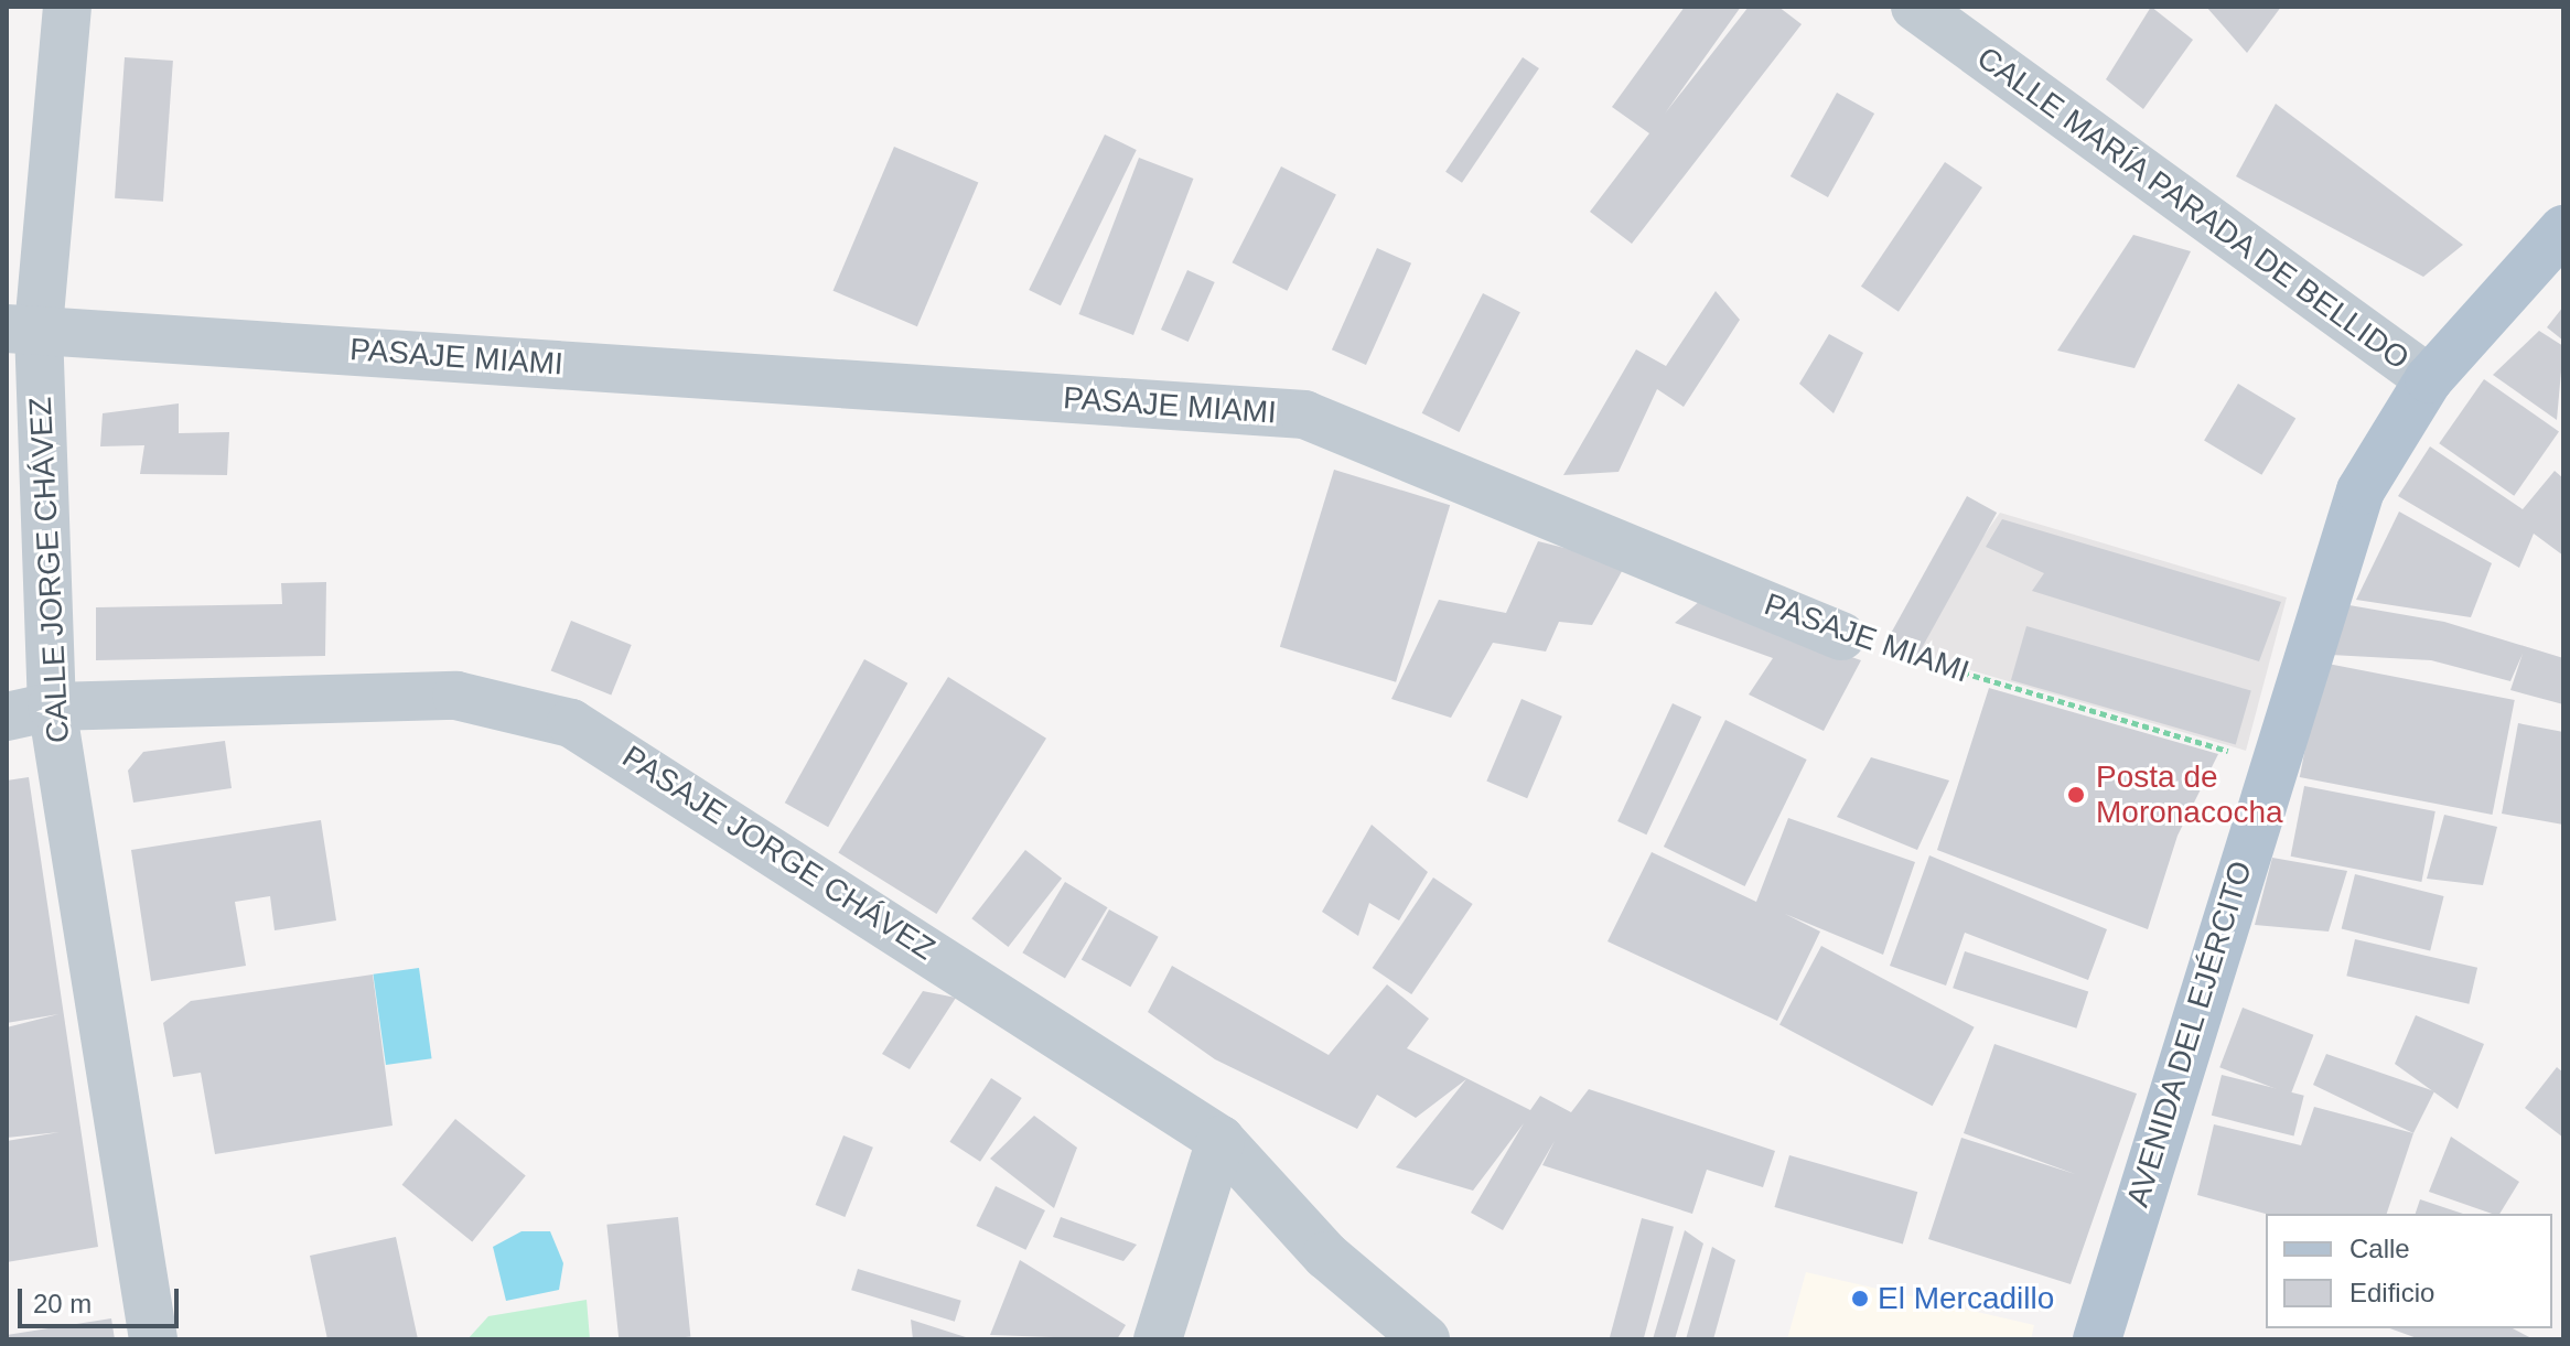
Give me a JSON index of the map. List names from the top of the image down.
{
  "streets": {
    "main road": ["AVENIDA DEL EJÉRCITO"],
    "street": [
      "CALLE MARÍA PARADA DE BELLIDO",
      "PASAJE MIAMI",
      "CALLE JORGE CHÁVEZ",
      "PASAJE JORGE CHÁVEZ"
    ]
  },
  "crossings": [
    ["CALLE MARÍA PARADA DE BELLIDO", "AVENIDA DEL EJÉRCITO"],
    ["PASAJE MIAMI", "CALLE JORGE CHÁVEZ"],
    ["PASAJE MIAMI", "AVENIDA DEL EJÉRCITO"],
    ["CALLE JORGE CHÁVEZ", "PASAJE JORGE CHÁVEZ"]
  ],
  "places": ["Posta de Moronacocha", "El Mercadillo"],
  "legend": ["Calle", "Edificio"],
  "scale_bar": "20 m"
}
